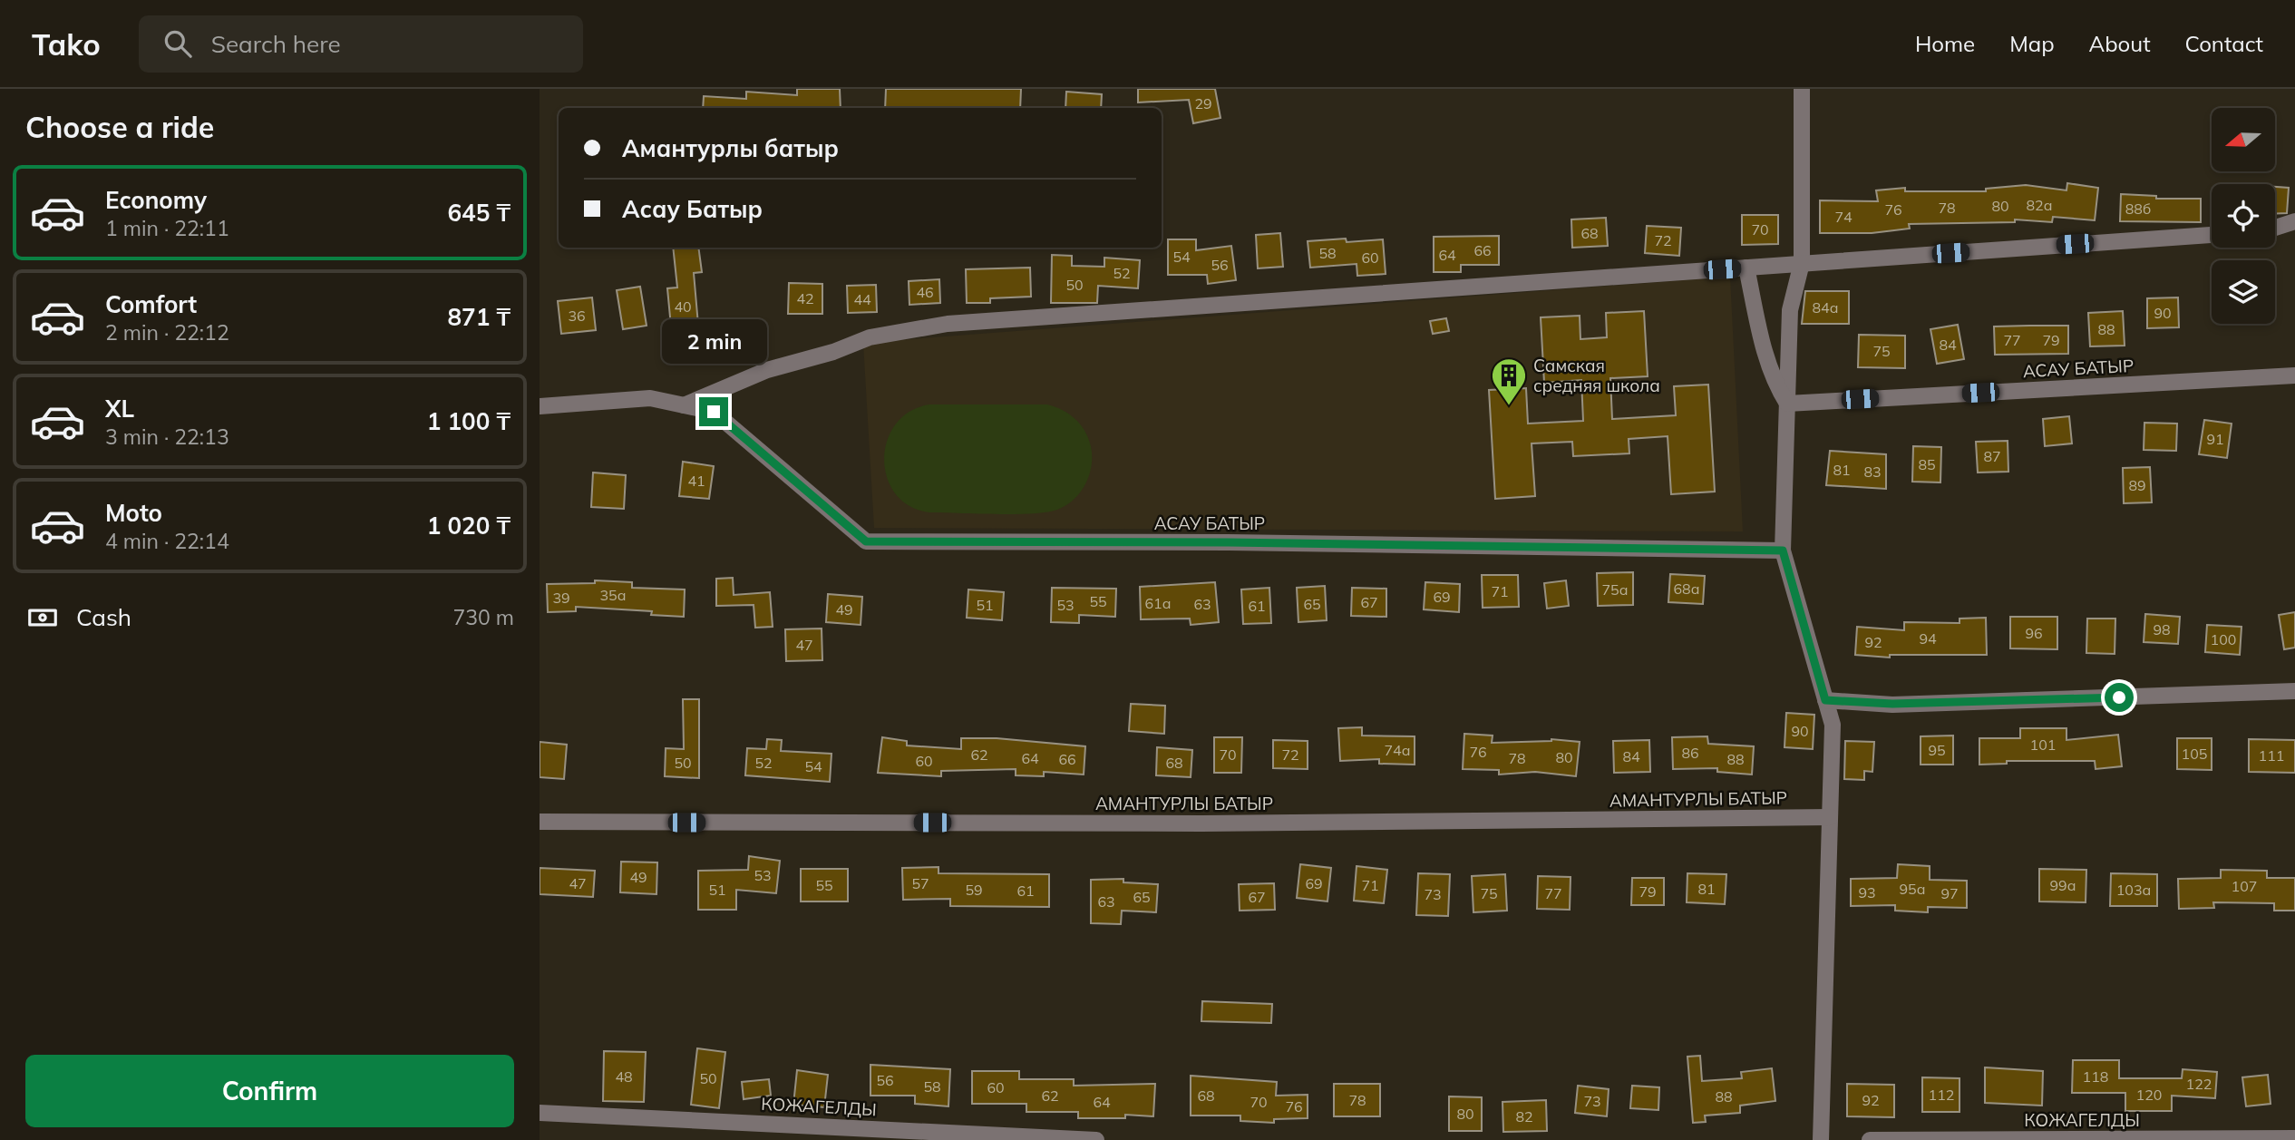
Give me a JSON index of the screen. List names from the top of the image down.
{
  "streets": {
    "street": ["АСАУ БАТЫР", "АМАНТУРЛЫ БАТЫР", "КОЖАГЕЛДЫ"]
  },
  "places": {
    "building": ["Самская средняя школа"]
  },
  "house_numbers": [
    "29",
    "82а",
    "80",
    "78",
    "88б",
    "76",
    "74",
    "70",
    "68",
    "72",
    "66",
    "58",
    "64",
    "54",
    "60",
    "56",
    "52",
    "50",
    "46",
    "42",
    "44",
    "40",
    "84а",
    "90",
    "36",
    "88",
    "77",
    "79",
    "84",
    "75",
    "91",
    "87",
    "85",
    "81",
    "83",
    "41",
    "89",
    "68а",
    "75а",
    "71",
    "35а",
    "69",
    "39",
    "55",
    "67",
    "61а",
    "63",
    "65",
    "51",
    "53",
    "61",
    "49",
    "98",
    "96",
    "94",
    "100",
    "92",
    "47",
    "90",
    "101",
    "74а",
    "95",
    "76",
    "86",
    "105",
    "62",
    "70",
    "72",
    "111",
    "84",
    "80",
    "64",
    "78",
    "66",
    "88",
    "60",
    "50",
    "52",
    "68",
    "54",
    "53",
    "49",
    "47",
    "57",
    "69",
    "55",
    "71",
    "99а",
    "107",
    "81",
    "95а",
    "51",
    "59",
    "103а",
    "61",
    "79",
    "93",
    "75",
    "77",
    "97",
    "73",
    "65",
    "67",
    "63",
    "48",
    "118",
    "50",
    "56",
    "122",
    "58",
    "60",
    "112",
    "120",
    "62",
    "68",
    "88",
    "78",
    "92",
    "73",
    "64",
    "70",
    "76",
    "80",
    "82"
  ],
  "north": "left",
  "page": {
    "header": "Tako",
    "search": "Search here",
    "nav": [
      "Home",
      "Map",
      "About",
      "Contact"
    ],
    "heading": "Choose a ride",
    "banner": ["Амантурлы батыр", "Асау Батыр"],
    "list": [
      {
        "name": "Economy",
        "note": "1 min · 22:11",
        "value": "645 ₸"
      },
      {
        "name": "Comfort",
        "note": "2 min · 22:12",
        "value": "871 ₸"
      },
      {
        "name": "XL",
        "note": "3 min · 22:13",
        "value": "1 100 ₸"
      },
      {
        "name": "Moto",
        "note": "4 min · 22:14",
        "value": "1 020 ₸"
      }
    ],
    "bubble": "2 min",
    "pay": ["Cash", "730 m"],
    "buttons": "Confirm"
  }
}
